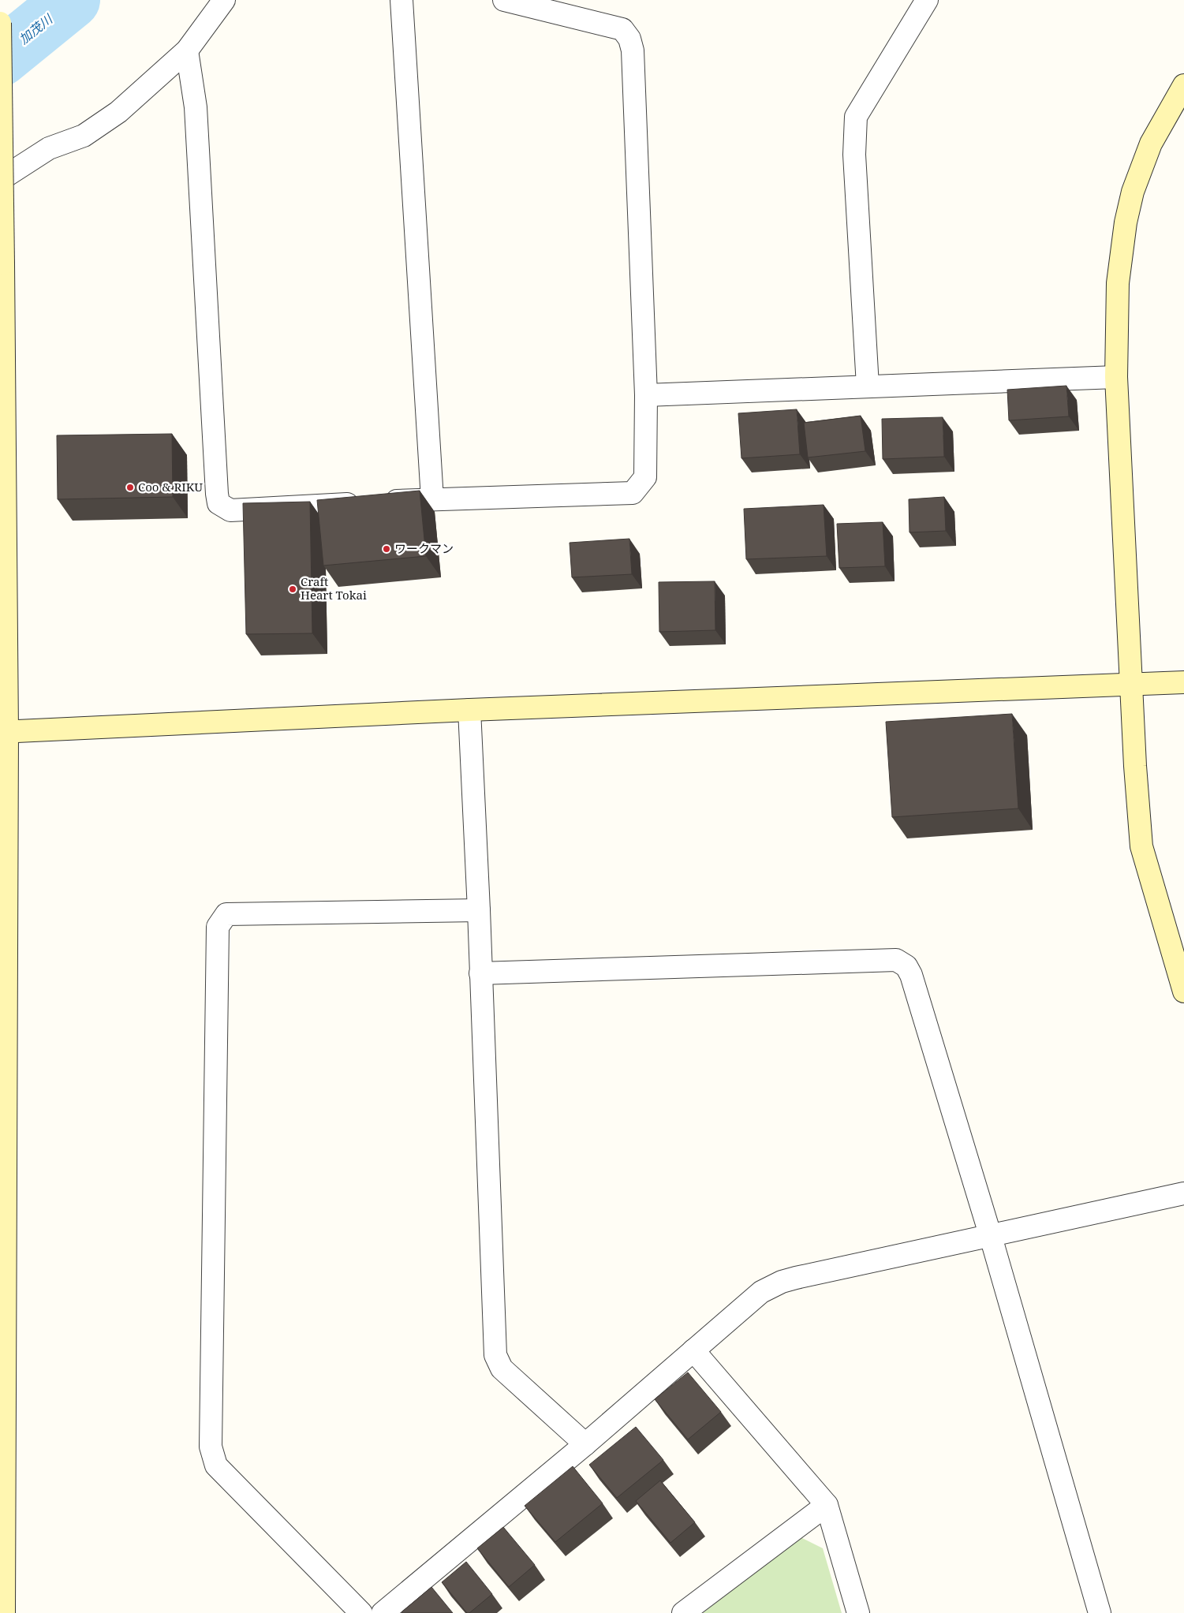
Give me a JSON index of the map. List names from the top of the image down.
{
  "water": ["加茂川"],
  "places": ["Coo & RIKU", "ワークマン", "Craft Heart Tokai"]
}
